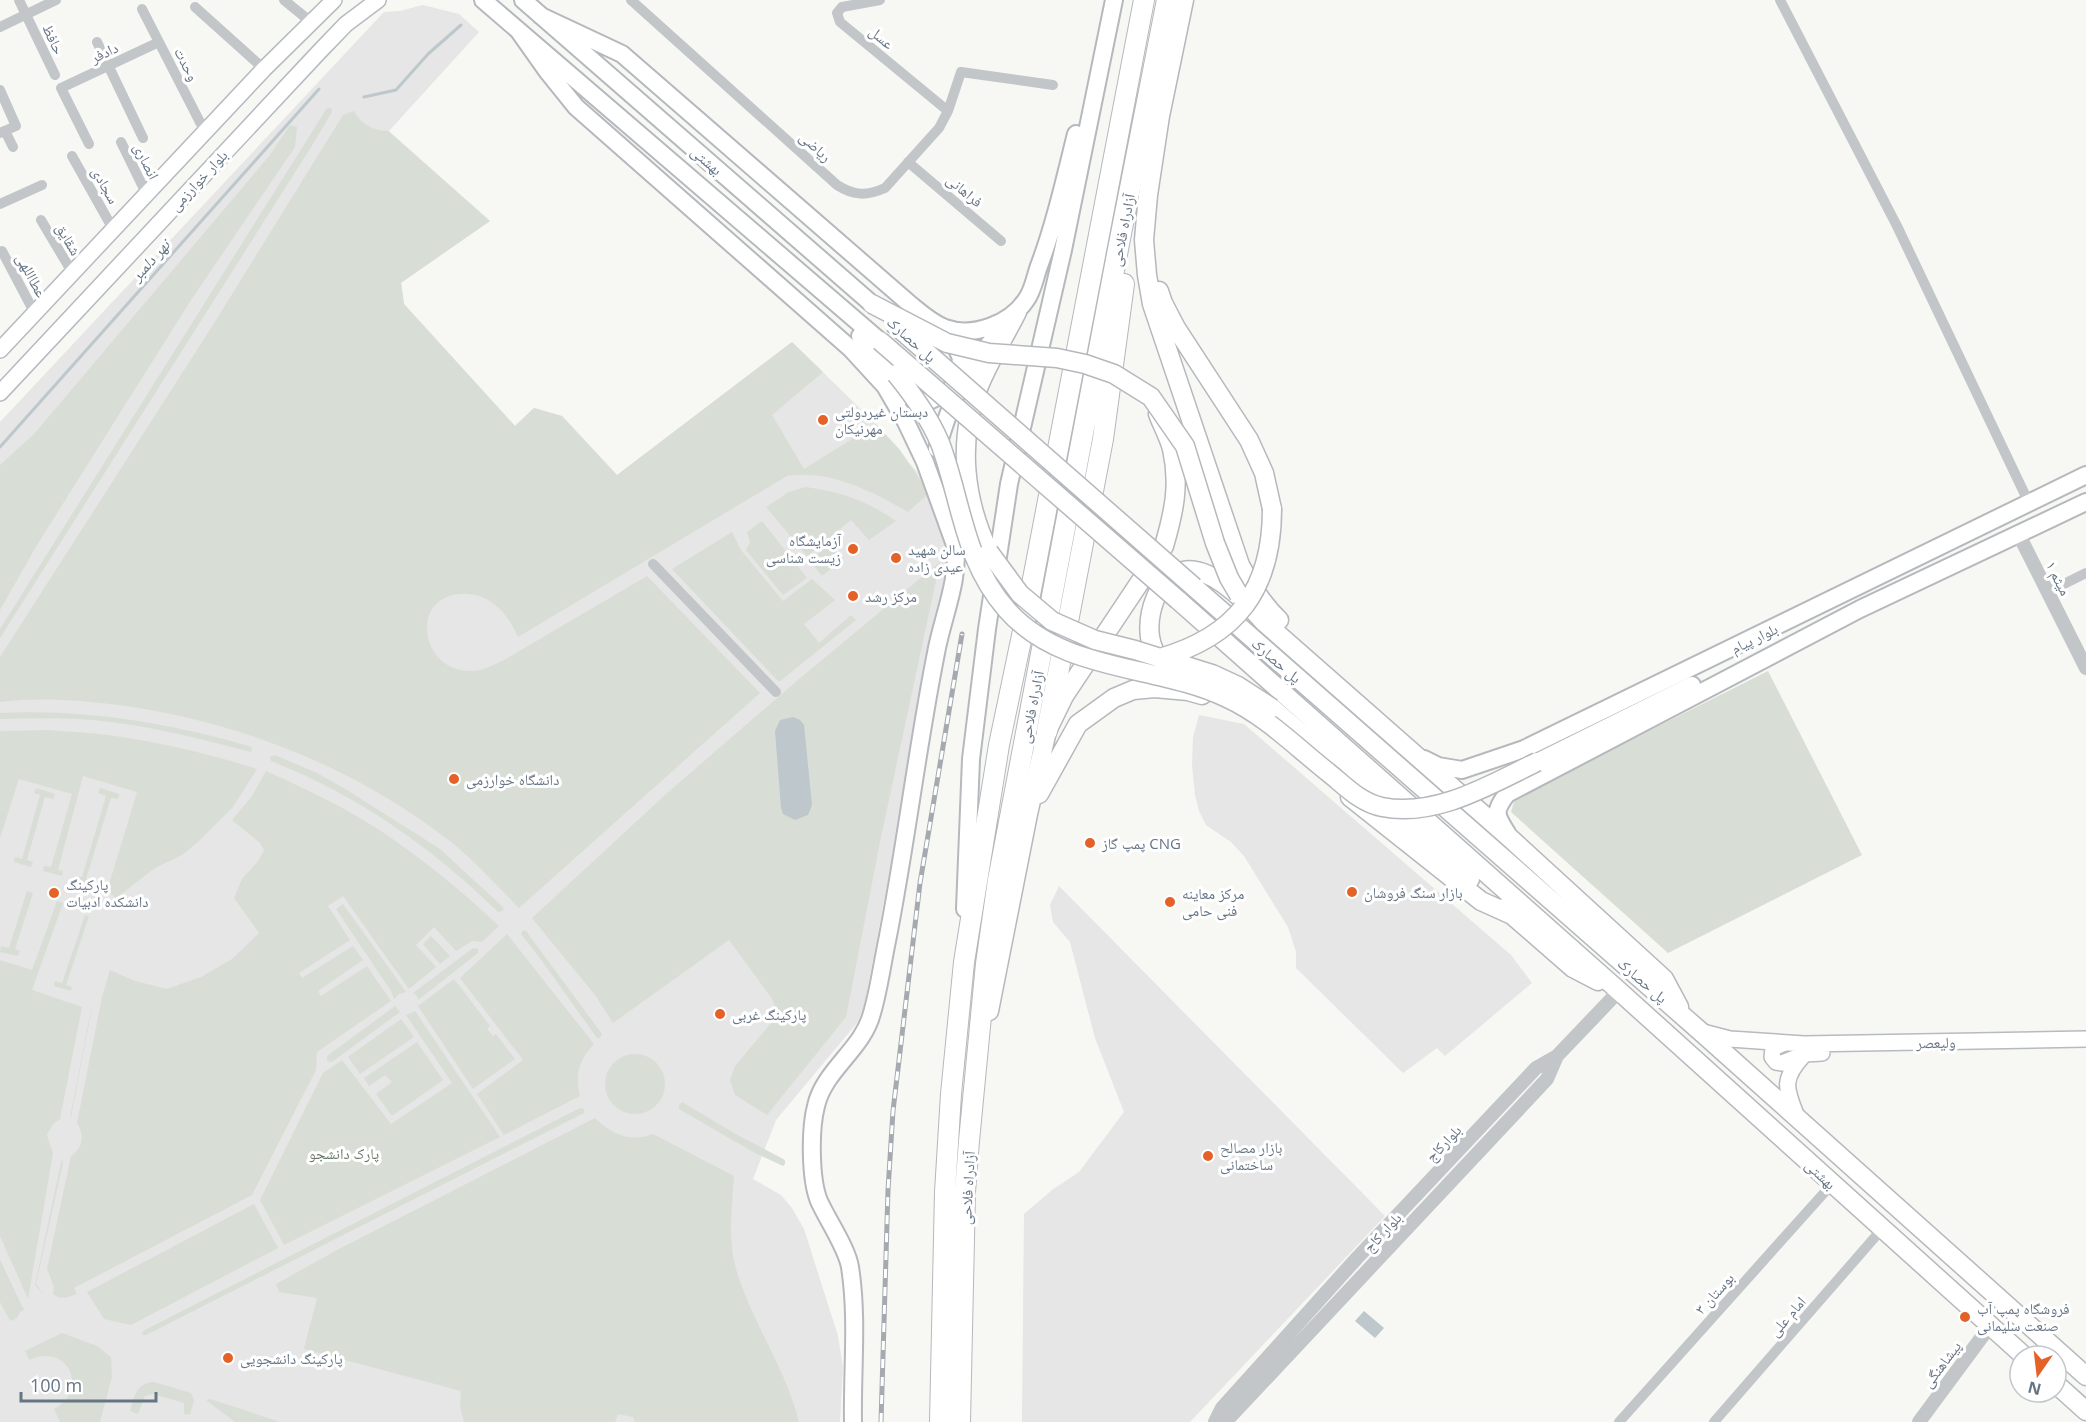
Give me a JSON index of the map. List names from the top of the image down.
{
  "streets": {
    "highway": ["آزادراه فلاحی", "پل حصارک", "بهشتی"],
    "main road": [
      "بهشتى",
      "بلوار خوارزمی",
      "بلوار پیام",
      "ولیعصر"
    ],
    "street": [
      "عسل",
      "حافظ",
      "دادفر",
      "وحدت",
      "ریاضی",
      "انصاری",
      "سجادی",
      "فراهانی",
      "شقایق",
      "عطااللهی",
      "میثم ۱",
      "بلوارکاج",
      "بلوار کاج",
      "بوستان ۳",
      "امام علی",
      "پیشاهنگی"
    ]
  },
  "crossings": [
    ["عسل", "ریاضی"],
    ["دادفر", "وحدت"],
    ["وحدت", "بلوار خوارزمی"],
    ["ریاضی", "فراهانی"],
    ["بهشتى", "پل حصارک"],
    ["انصاری", "بلوار خوارزمی"],
    ["بلوار خوارزمی", "سجادی"],
    ["بلوار خوارزمی", "شقایق"],
    ["بلوار خوارزمی", "عطااللهی"],
    ["پل حصارک", "بهشتی"],
    ["ولیعصر", "بهشتی"],
    ["بلوارکاج", "بلوار کاج"],
    ["بهشتی", "بوستان ۳"],
    ["بهشتی", "امام علی"],
    ["بهشتی", "پیشاهنگی"]
  ],
  "water": ["نهر دلمبر"],
  "parks": ["پارک دانشجو"],
  "places": [
    "دبستان غیردولتی مهرنیکان",
    "آزمایشگاه زیست شناسی",
    "سالن شهید عیدی زاده",
    "مرکز رشد",
    "دانشگاه خوارزمی",
    "پمپ گاز CNG",
    "بازار سنگ فروشان",
    "پارکینگ دانشکده ادبیات",
    "مرکز معاینه فنی حامی",
    "پارکینگ غربی",
    "بازار مصالح ساختمانی",
    "فروشگاه پمپ آب صنعت سلیمانی",
    "پارکینگ دانشجویی"
  ],
  "scale_bar": "100 m",
  "north": "bottom"
}
